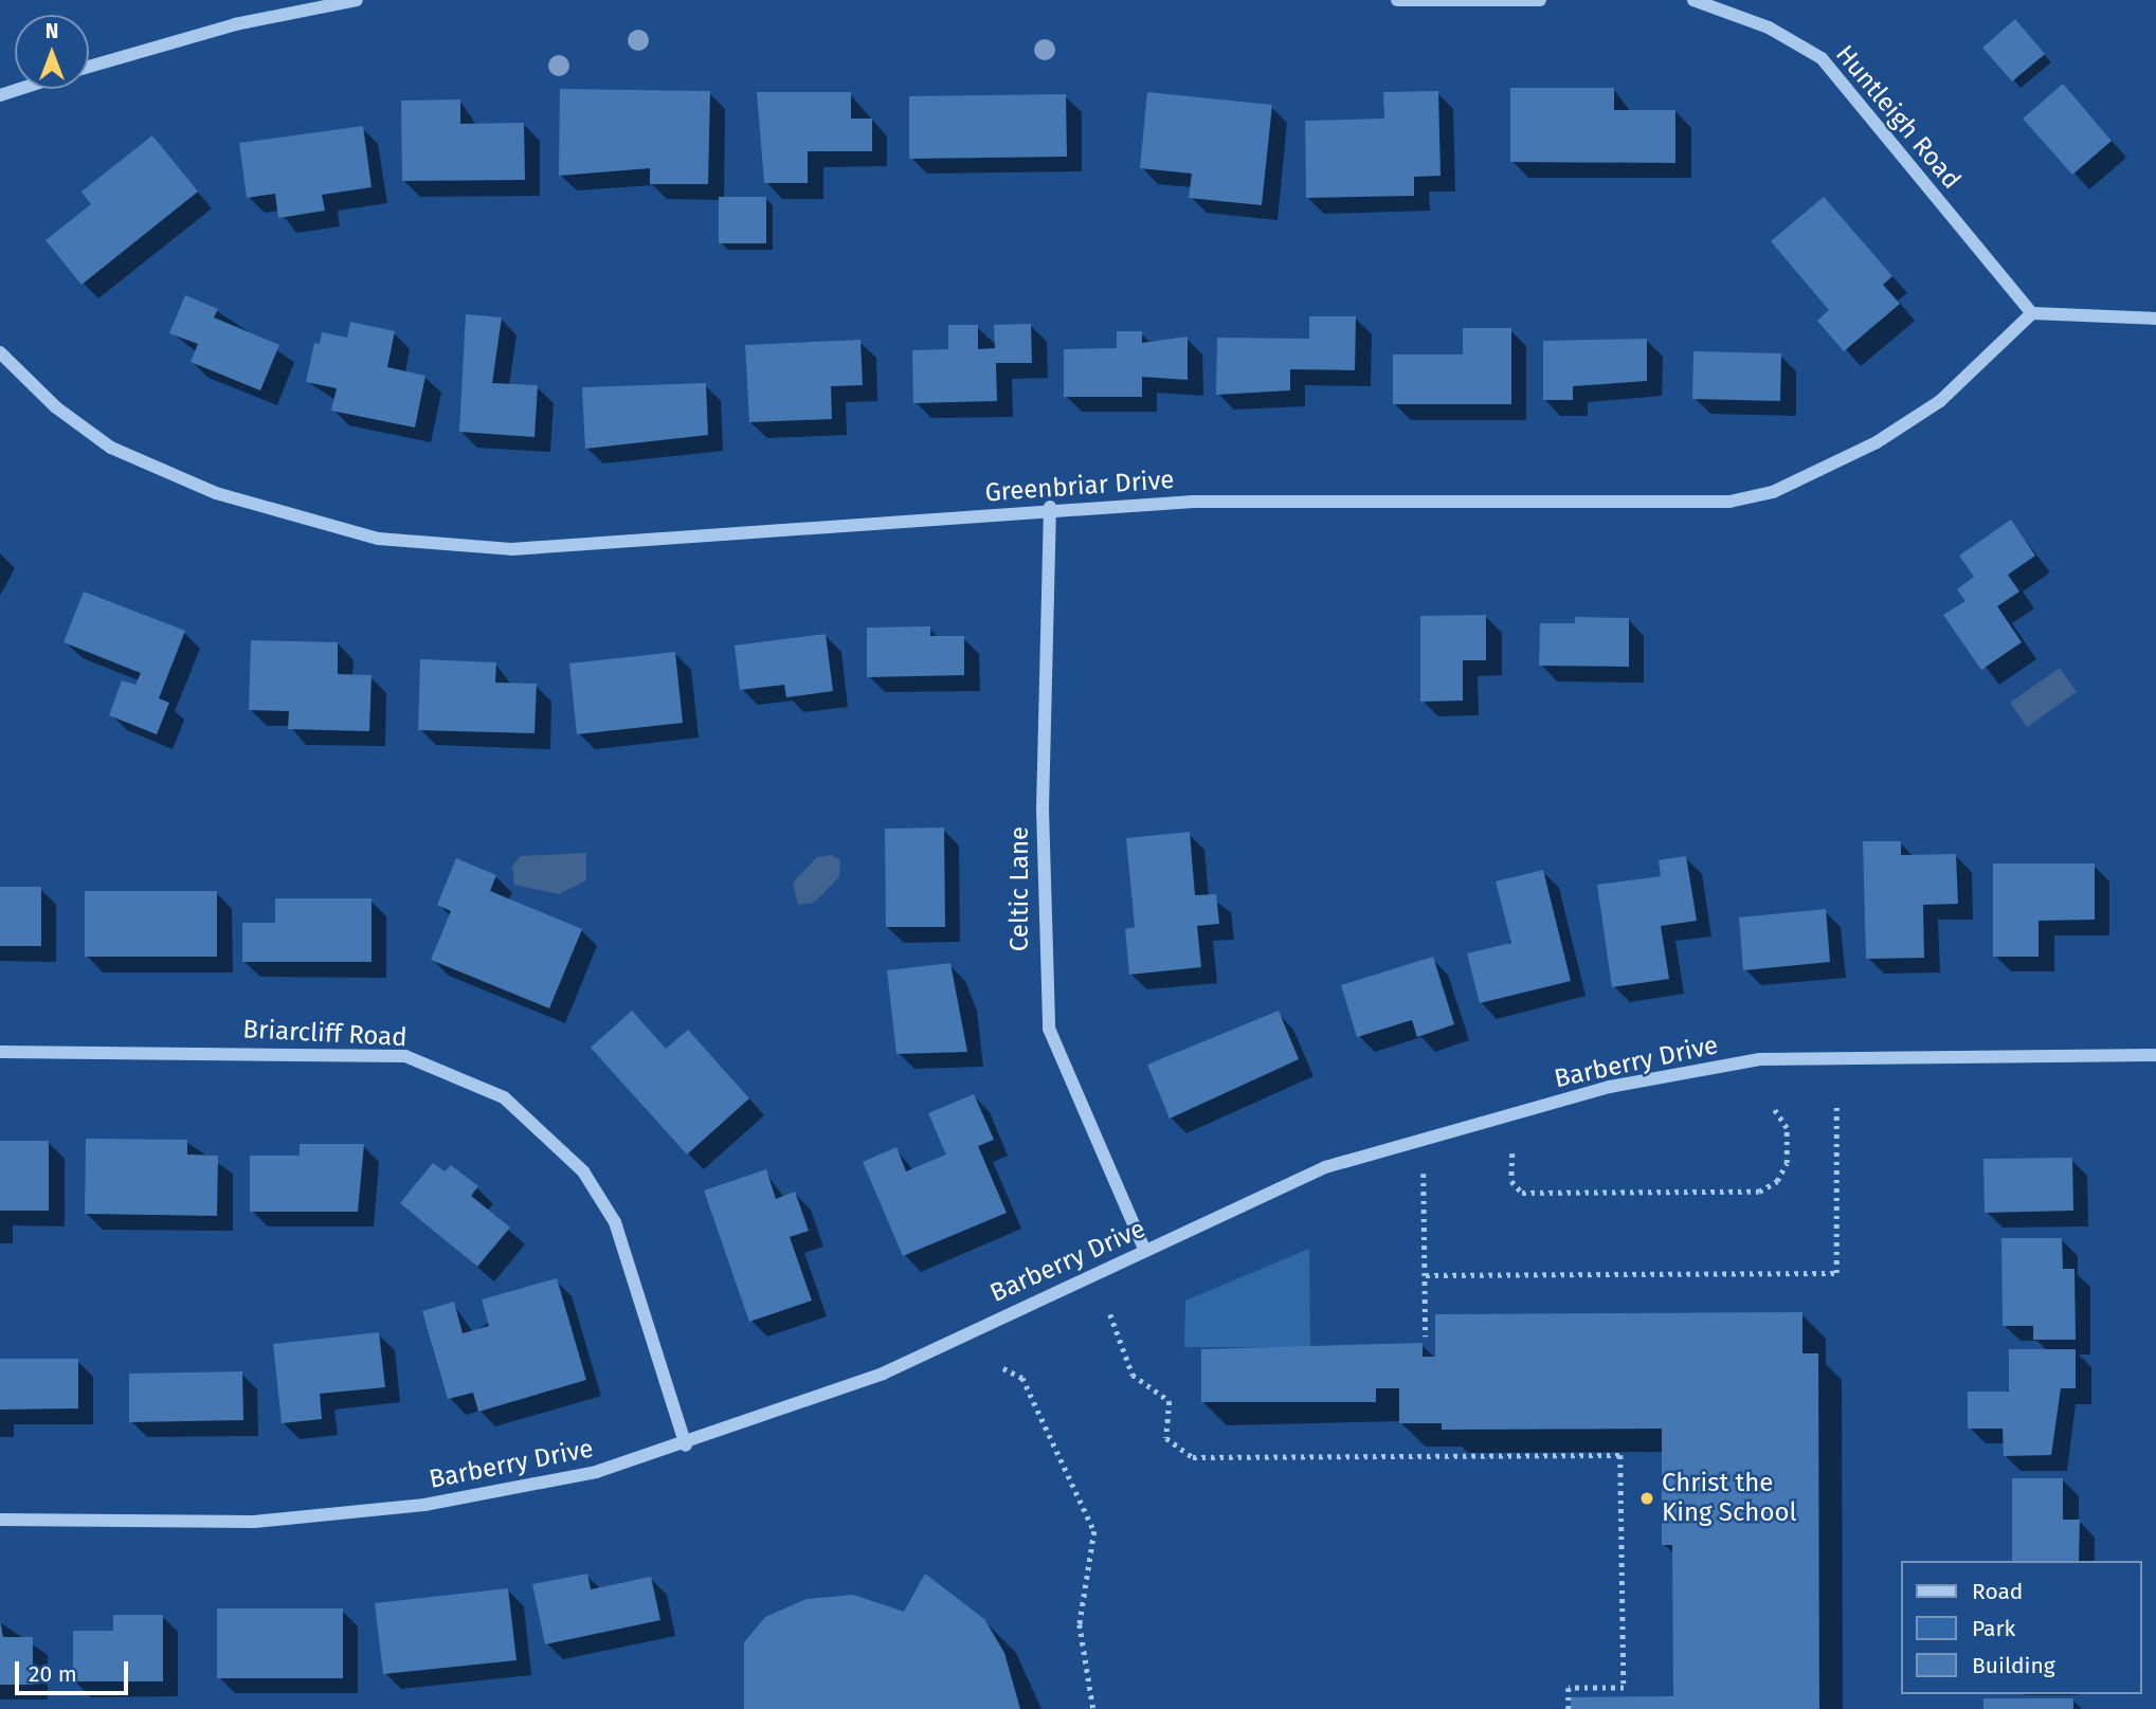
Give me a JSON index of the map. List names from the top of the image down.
{
  "streets": {
    "street": [
      "Huntleigh Road",
      "Greenbriar Drive",
      "Celtic Lane",
      "Briarcliff Road",
      "Barberry Drive"
    ]
  },
  "crossings": [
    ["Huntleigh Road", "Greenbriar Drive"],
    ["Greenbriar Drive", "Celtic Lane"],
    ["Celtic Lane", "Barberry Drive"],
    ["Briarcliff Road", "Barberry Drive"]
  ],
  "places": ["Christ the King School"],
  "legend": ["Road", "Park", "Building"],
  "scale_bar": "20 m",
  "north": "top"
}
